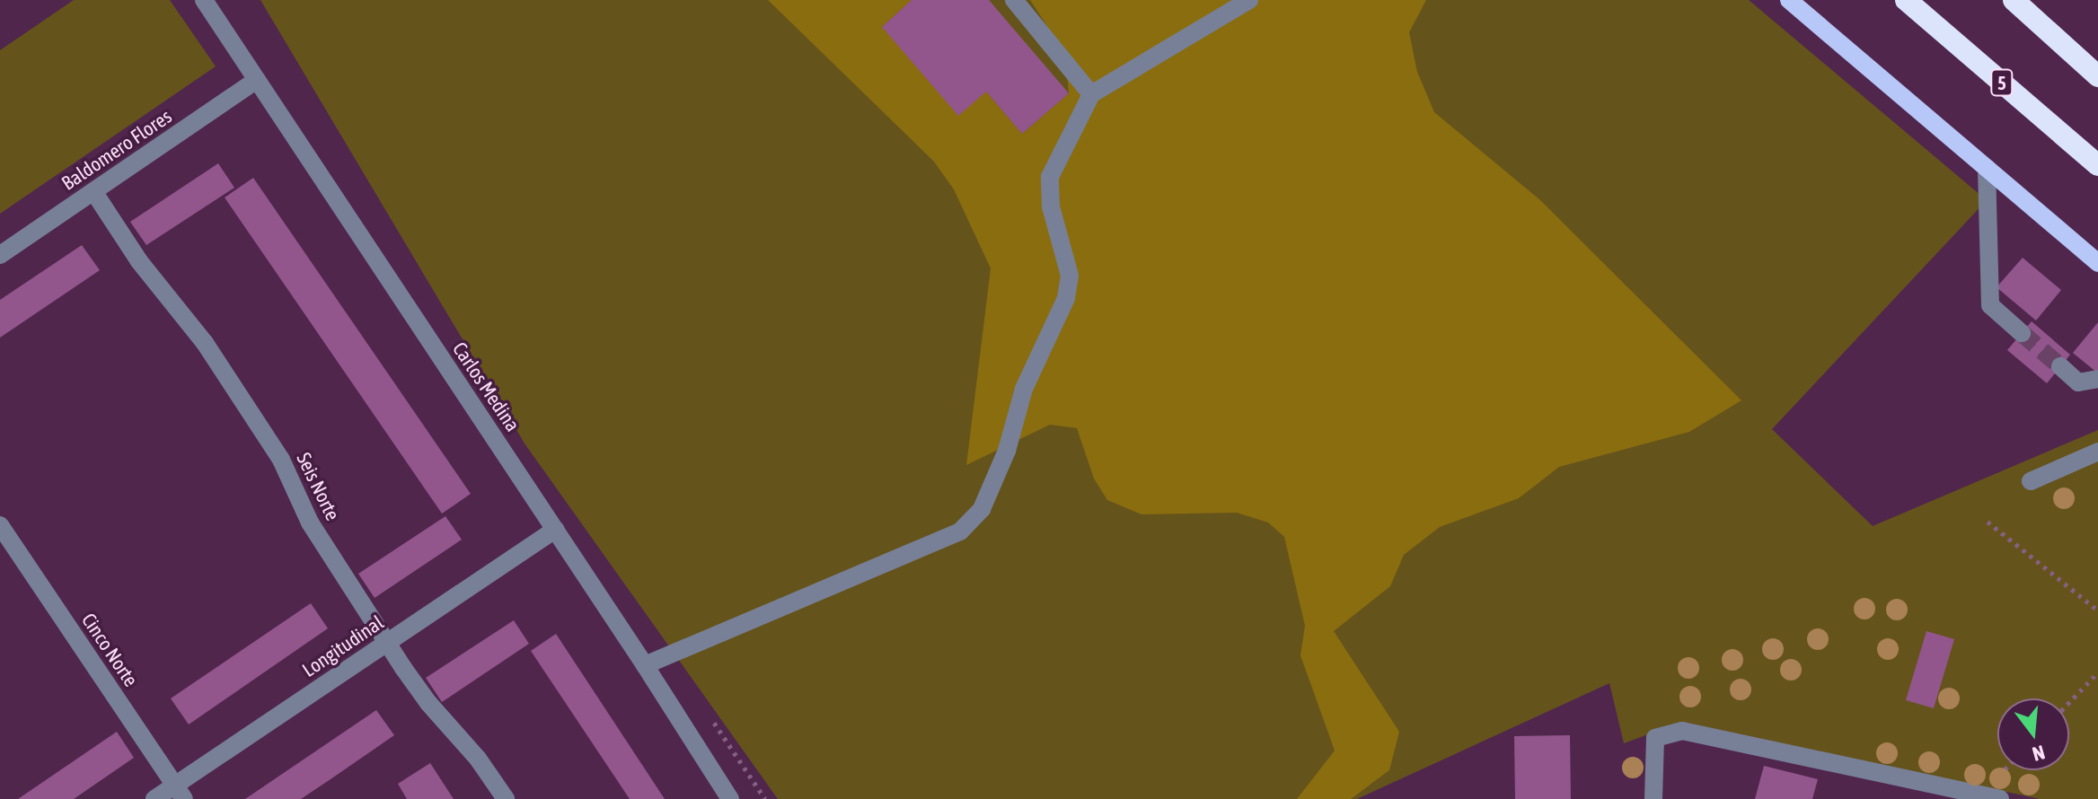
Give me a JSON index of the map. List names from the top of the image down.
{
  "streets": {
    "highway": ["5"],
    "street": [
      "Baldomero Flores",
      "Carlos Medina",
      "Seis Norte",
      "Longitudinal",
      "Cinco Norte"
    ]
  },
  "crossings": [
    ["Baldomero Flores", "Carlos Medina"],
    ["Baldomero Flores", "Seis Norte"],
    ["Carlos Medina", "Longitudinal"],
    ["Seis Norte", "Longitudinal"],
    ["Longitudinal", "Cinco Norte"]
  ],
  "north": "bottom"
}
